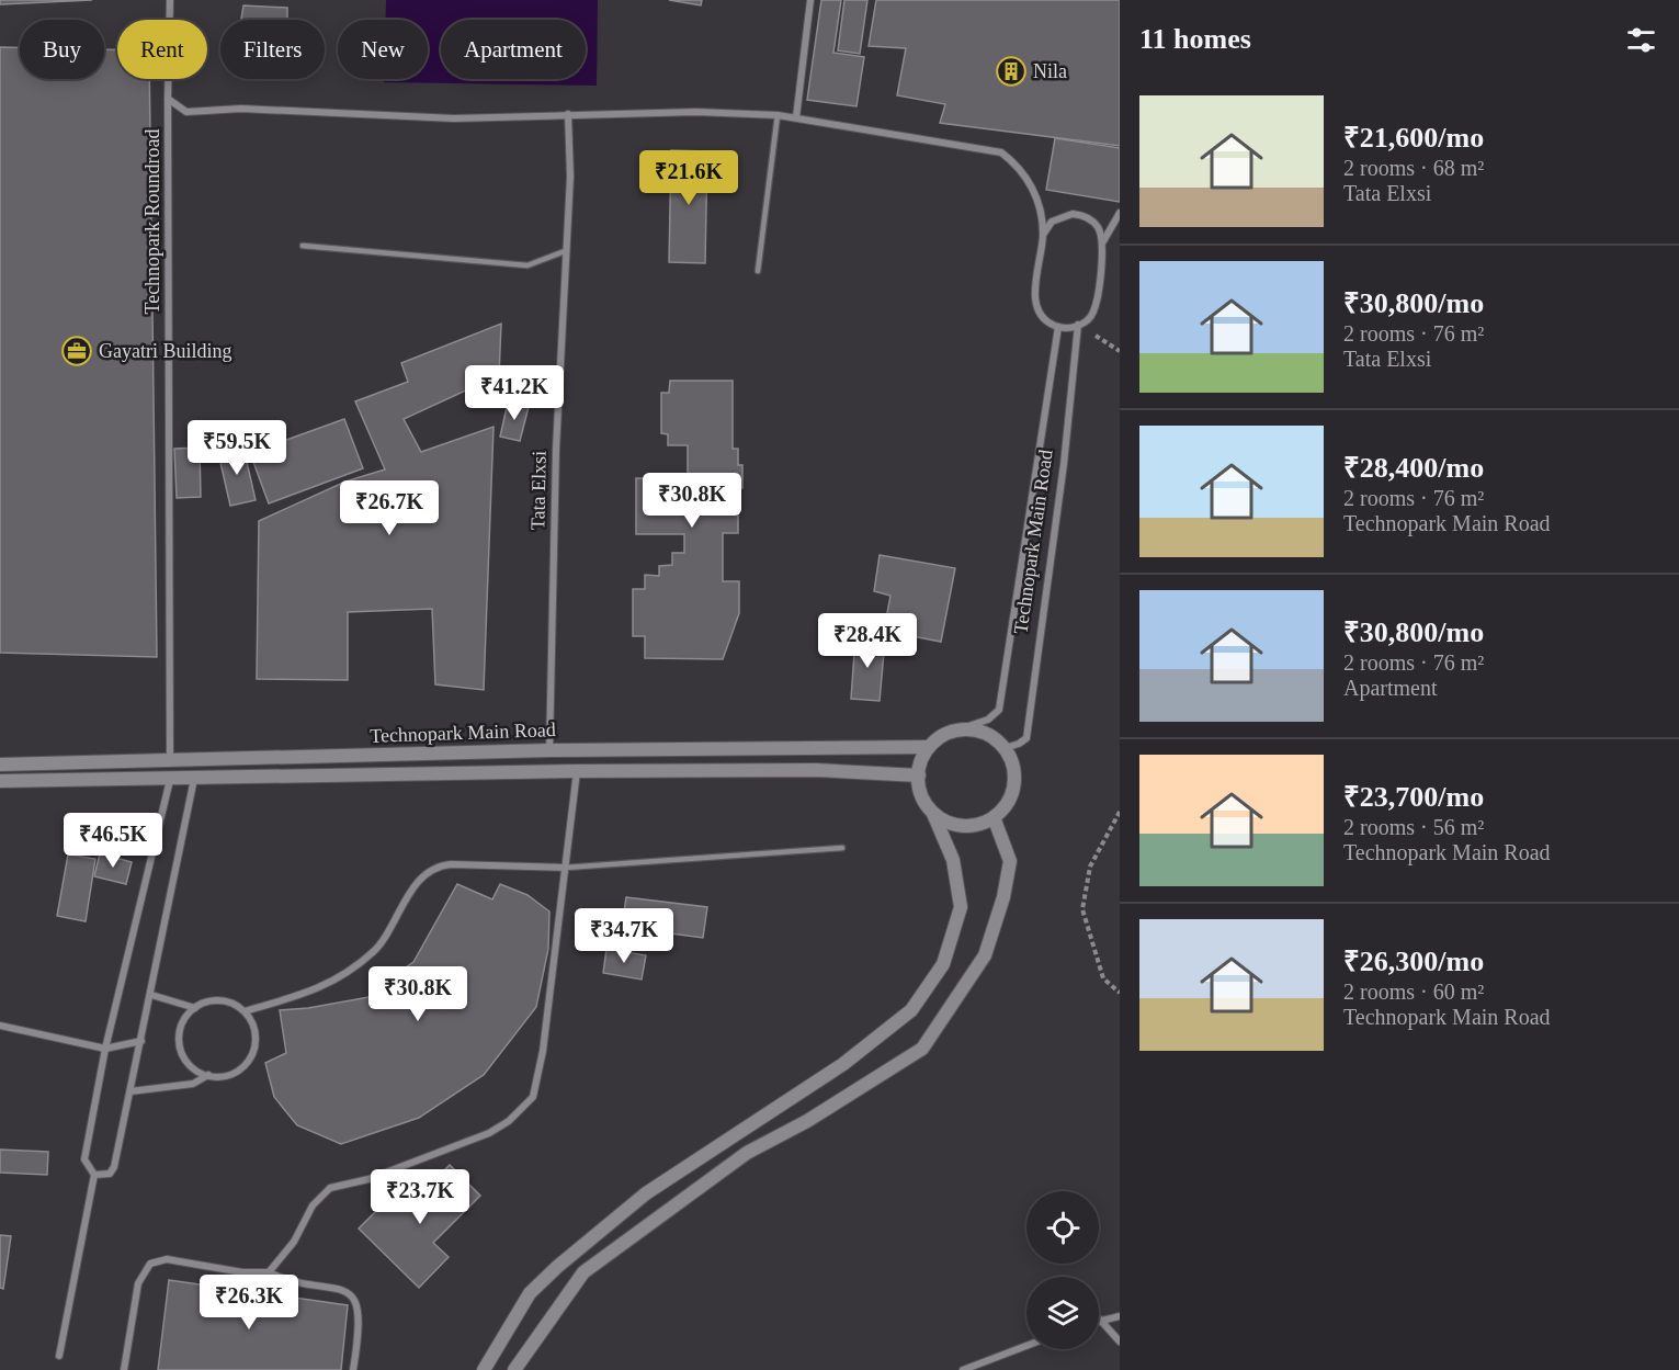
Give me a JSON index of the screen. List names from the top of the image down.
{
  "streets": {
    "street": ["Technopark Roundroad", "Tata Elxsi", "Technopark Main Road"]
  },
  "crossings": [
    ["Technopark Roundroad", "Technopark Main Road"],
    ["Tata Elxsi", "Technopark Main Road"]
  ],
  "places": {
    "building": ["Nila"],
    "office": ["Gayatri Building"]
  },
  "page": {
    "heading": "11 homes",
    "chip": [
      "Buy",
      "Rent",
      "Filters",
      "New",
      "Apartment"
    ],
    "list": [
      {
        "name": "₹21,600/mo",
        "note": "2 rooms · 68 m² · Tata Elxsi"
      },
      {
        "name": "₹30,800/mo",
        "note": "2 rooms · 76 m² · Tata Elxsi"
      },
      {
        "name": "₹28,400/mo",
        "note": "2 rooms · 76 m² · Technopark Main Road"
      },
      {
        "name": "₹30,800/mo",
        "note": "2 rooms · 76 m² · Apartment"
      },
      {
        "name": "₹23,700/mo",
        "note": "2 rooms · 56 m² · Technopark Main Road"
      },
      {
        "name": "₹26,300/mo",
        "note": "2 rooms · 60 m² · Technopark Main Road"
      }
    ],
    "price": [
      "₹21.6K",
      "₹41.2K",
      "₹59.5K",
      "₹30.8K",
      "₹26.7K",
      "₹28.4K",
      "₹46.5K",
      "₹34.7K",
      "₹30.8K",
      "₹23.7K",
      "₹26.3K"
    ]
  }
}
